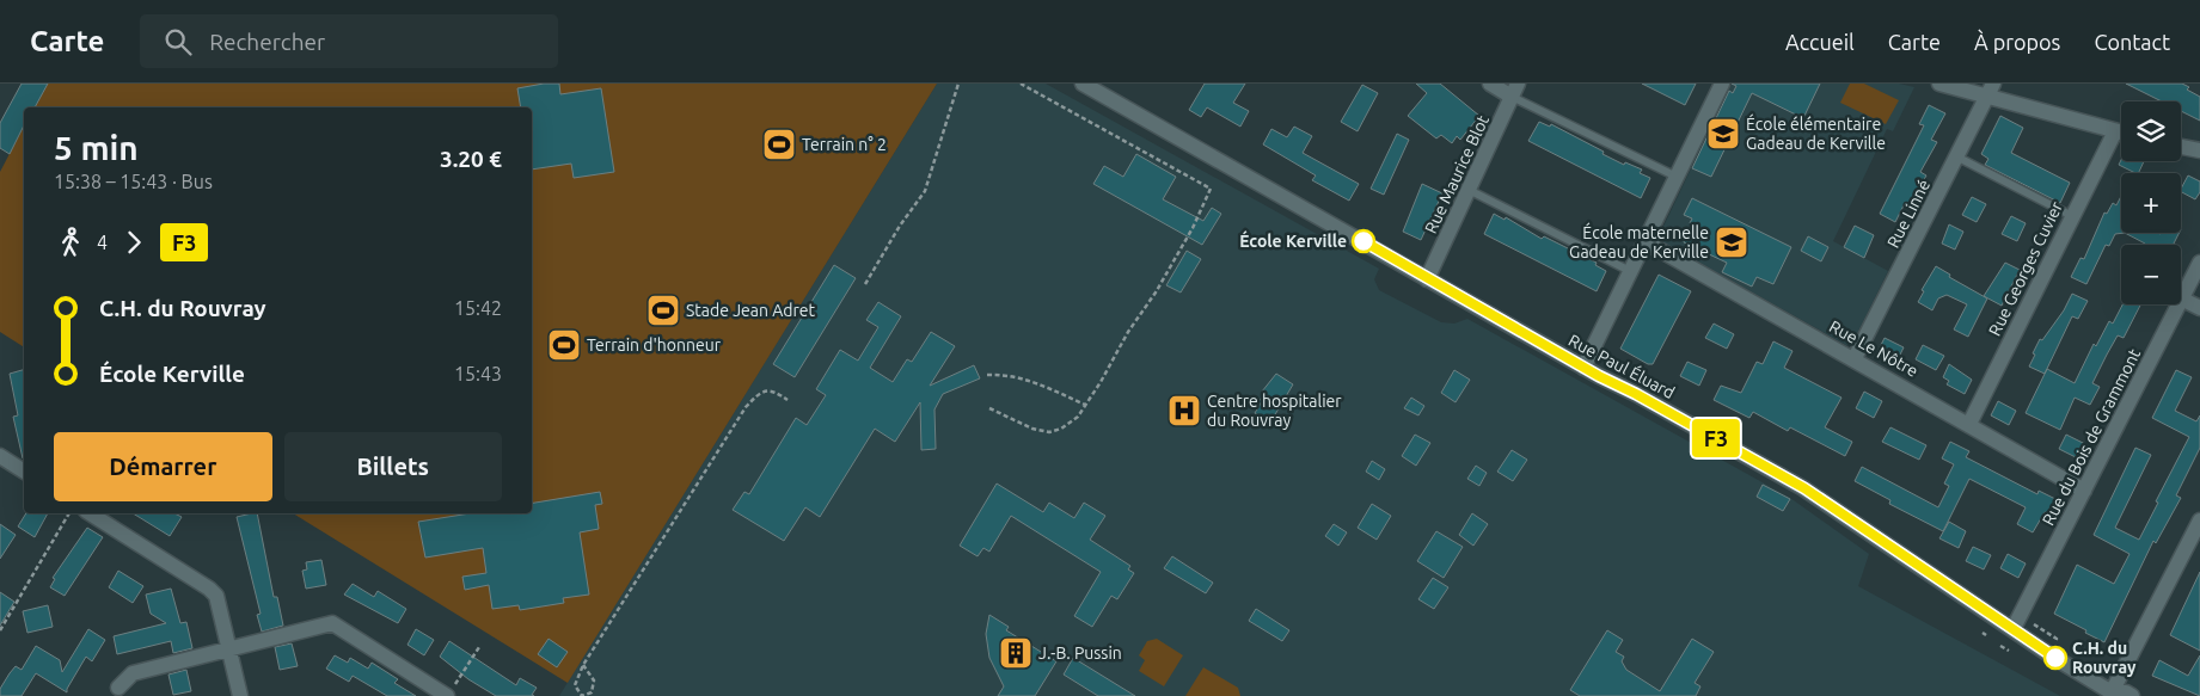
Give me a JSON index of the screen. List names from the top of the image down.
{
  "streets": {
    "street": [
      "Rue Maurice Blot",
      "Rue Linné",
      "Rue Georges Cuvier",
      "Rue Le Nôtre",
      "Rue Paul Éluard",
      "Rue du Bois de Grammont"
    ]
  },
  "crossings": [
    ["Rue Maurice Blot", "Rue Paul Éluard"],
    ["Rue Linné", "Rue Le Nôtre"],
    ["Rue Georges Cuvier", "Rue Le Nôtre"],
    ["Rue Le Nôtre", "Rue du Bois de Grammont"],
    ["Rue Paul Éluard", "Rue du Bois de Grammont"]
  ],
  "places": {
    "school or university": ["École élémentaire Gadeau de Kerville", "École maternelle Gadeau de Kerville"],
    "sports": ["Terrain n° 2", "Stade Jean Adret", "Terrain d'honneur"],
    "other": ["École Kerville", "C.H. du Rouvray"],
    "hospital": ["Centre hospitalier du Rouvray"],
    "building": ["J.-B. Pussin"]
  },
  "lines": ["bus line F3"],
  "page": {
    "header": "Carte",
    "search": "Rechercher",
    "nav": [
      "Accueil",
      "Carte",
      "À propos",
      "Contact"
    ],
    "on_map": "F3",
    "map_buttons": ["+", "−"],
    "heading": ["5 min", "15:38 – 15:43 · Bus", "3.20 €"],
    "legs": ["4", "F3"],
    "list": [
      {
        "name": "C.H. du Rouvray",
        "value": "15:42"
      },
      {
        "name": "École Kerville",
        "value": "15:43"
      }
    ],
    "buttons": ["Démarrer", "Billets"]
  }
}
